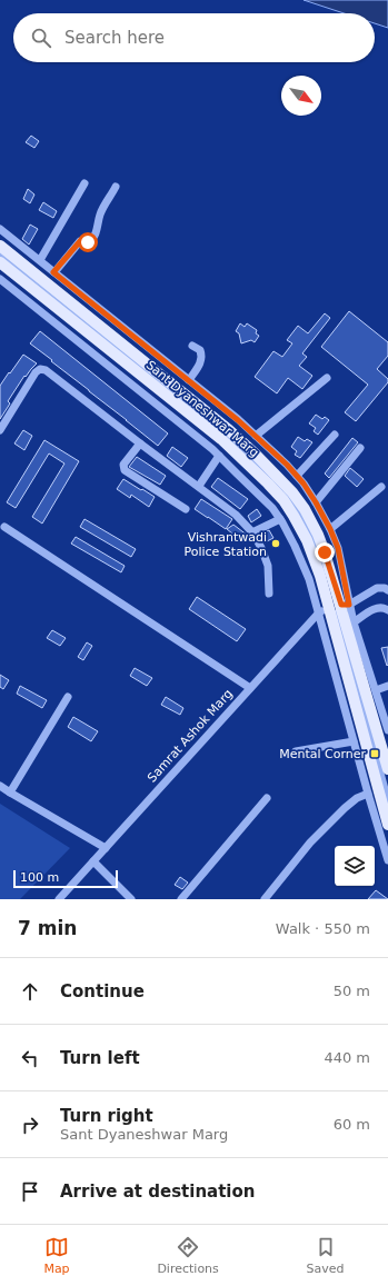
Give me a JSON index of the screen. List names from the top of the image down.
{
  "streets": {
    "main road": ["Sant Dyaneshwar Marg"],
    "street": ["Samrat Ashok Marg"]
  },
  "crossings": [
    ["Sant Dyaneshwar Marg", "Samrat Ashok Marg"]
  ],
  "places": {
    "other": ["Vishrantwadi Police Station"],
    "transit": ["Mental Corner"]
  },
  "scale_bar": "100 m",
  "north": "bottom right",
  "page": {
    "search": "Search here",
    "scale": "100 m",
    "heading": ["7 min", "Walk · 550 m"],
    "list": [
      ["Continue", "50 m"],
      ["Turn left", "440 m"],
      ["Turn right", "Sant Dyaneshwar Marg", "60 m"],
      "Arrive at destination"
    ],
    "nav": ["Map", "Directions", "Saved"]
  }
}
